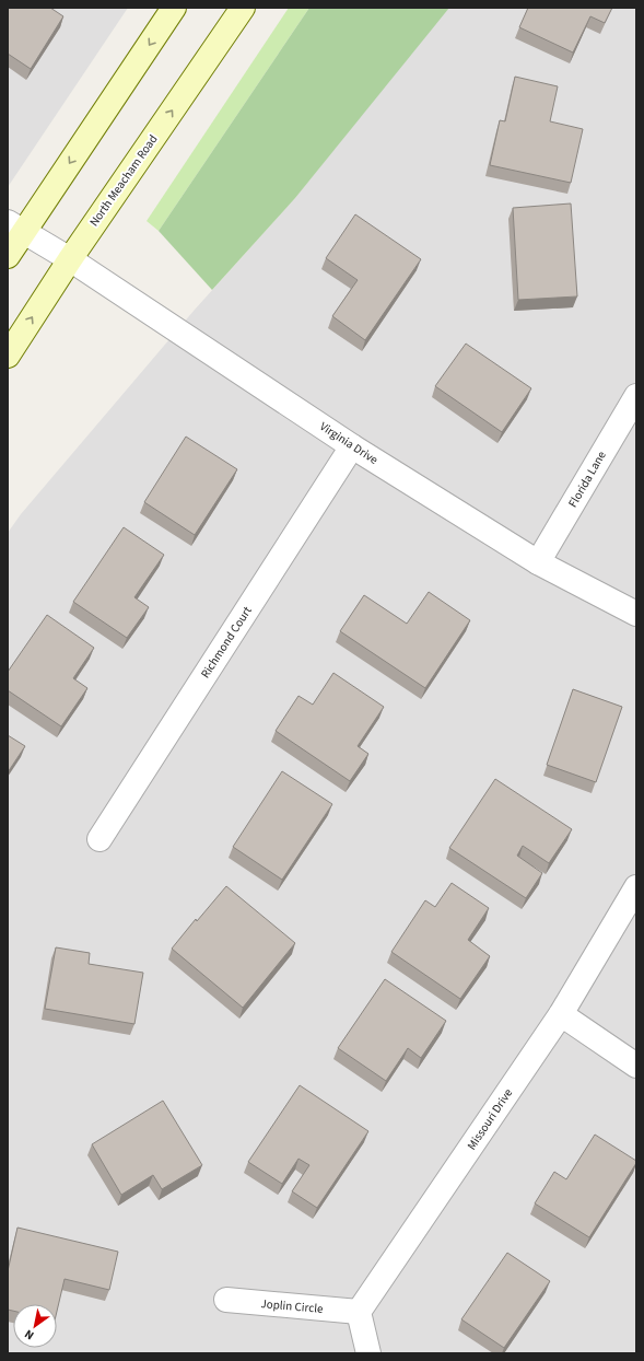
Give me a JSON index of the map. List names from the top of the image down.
{
  "streets": {
    "main road": ["North Meacham Road"],
    "street": [
      "Virginia Drive",
      "Florida Lane",
      "Richmond Court",
      "Missouri Drive",
      "Joplin Circle"
    ]
  },
  "crossings": [
    ["North Meacham Road", "Virginia Drive"],
    ["Virginia Drive", "Florida Lane"],
    ["Virginia Drive", "Richmond Court"],
    ["Missouri Drive", "Joplin Circle"]
  ],
  "north": "bottom left"
}
